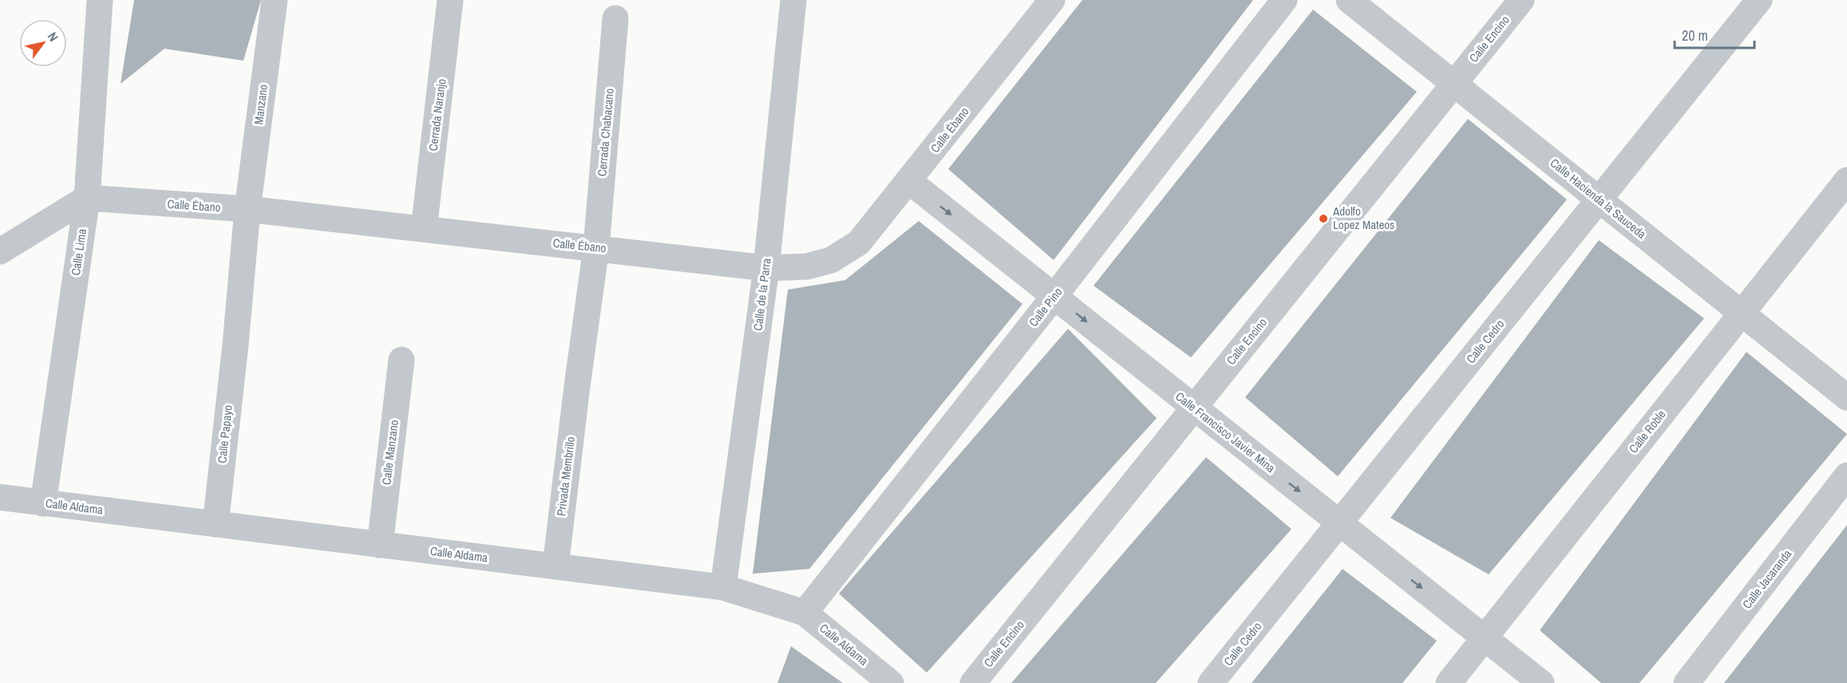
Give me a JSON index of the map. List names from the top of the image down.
{
  "streets": {
    "street": [
      "Calle Encino",
      "Manzano",
      "Cerrada Naranjo",
      "Calle Ébano",
      "Cerrada Chabacano",
      "Calle Hacienda la Sauceda",
      "Calle Lima",
      "Calle de la Parra",
      "Calle Pino",
      "Calle Cedro",
      "Calle Roble",
      "Calle Francisco Javier Mina",
      "Calle Papayo",
      "Calle Manzano",
      "Privada Membrillo",
      "Calle Aldama",
      "Calle Jacaranda"
    ]
  },
  "crossings": [
    ["Calle Encino", "Calle Hacienda la Sauceda"],
    ["Calle Encino", "Calle Francisco Javier Mina"],
    ["Manzano", "Calle Ébano"],
    ["Manzano", "Calle Papayo"],
    ["Cerrada Naranjo", "Calle Ébano"],
    ["Calle Ébano", "Cerrada Chabacano"],
    ["Calle Ébano", "Calle Lima"],
    ["Calle Ébano", "Calle de la Parra"],
    ["Calle Ébano", "Calle Francisco Javier Mina"],
    ["Cerrada Chabacano", "Privada Membrillo"],
    ["Calle Hacienda la Sauceda", "Calle Cedro"],
    ["Calle Hacienda la Sauceda", "Calle Roble"],
    ["Calle Lima", "Calle Aldama"],
    ["Calle de la Parra", "Calle Aldama"],
    ["Calle Pino", "Calle Francisco Javier Mina"],
    ["Calle Pino", "Calle Aldama"],
    ["Calle Cedro", "Calle Francisco Javier Mina"],
    ["Calle Roble", "Calle Francisco Javier Mina"],
    ["Calle Papayo", "Calle Aldama"],
    ["Calle Manzano", "Calle Aldama"],
    ["Privada Membrillo", "Calle Aldama"]
  ],
  "one_way": ["Calle Francisco Javier Mina"],
  "places": ["Adolfo Lopez Mateos"],
  "scale_bar": "20 m",
  "north": "top right"
}
